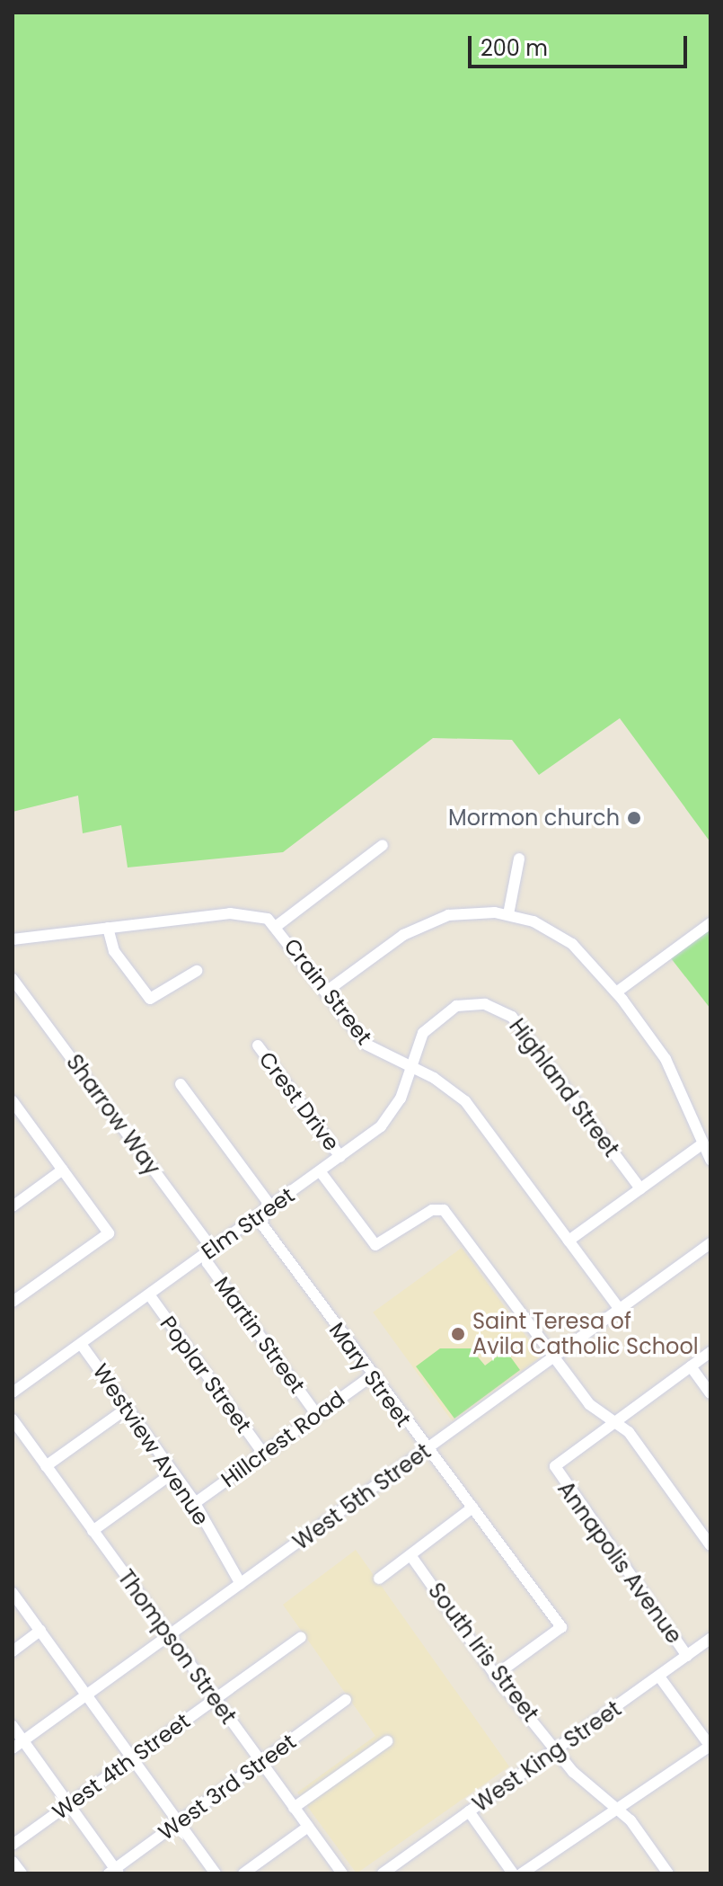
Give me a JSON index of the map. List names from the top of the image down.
{
  "streets": {
    "street": [
      "Crain Street",
      "Highland Street",
      "Crest Drive",
      "Sharrow Way",
      "Elm Street",
      "Martin Street",
      "Poplar Street",
      "Mary Street",
      "Hillcrest Road",
      "Westview Avenue",
      "West 5th Street",
      "Annapolis Avenue",
      "Thompson Street",
      "South Iris Street",
      "West King Street",
      "West 4th Street",
      "West 3rd Street"
    ]
  },
  "crossings": [
    ["Crain Street", "Elm Street"],
    ["Crain Street", "West 5th Street"],
    ["Highland Street", "Elm Street"],
    ["Crest Drive", "Elm Street"],
    ["Sharrow Way", "Elm Street"],
    ["Sharrow Way", "Martin Street"],
    ["Elm Street", "Martin Street"],
    ["Elm Street", "Poplar Street"],
    ["Elm Street", "Mary Street"],
    ["Elm Street", "Westview Avenue"],
    ["Martin Street", "Hillcrest Road"],
    ["Poplar Street", "Hillcrest Road"],
    ["Mary Street", "Hillcrest Road"],
    ["Mary Street", "West 5th Street"],
    ["Mary Street", "South Iris Street"],
    ["Hillcrest Road", "Westview Avenue"],
    ["Westview Avenue", "West 5th Street"],
    ["West 5th Street", "Thompson Street"],
    ["Annapolis Avenue", "West King Street"],
    ["Thompson Street", "West 4th Street"],
    ["Thompson Street", "West 3rd Street"],
    ["South Iris Street", "West King Street"]
  ],
  "places": ["Mormon church", "Saint Teresa of Avila Catholic School"],
  "scale_bar": "200 m"
}
